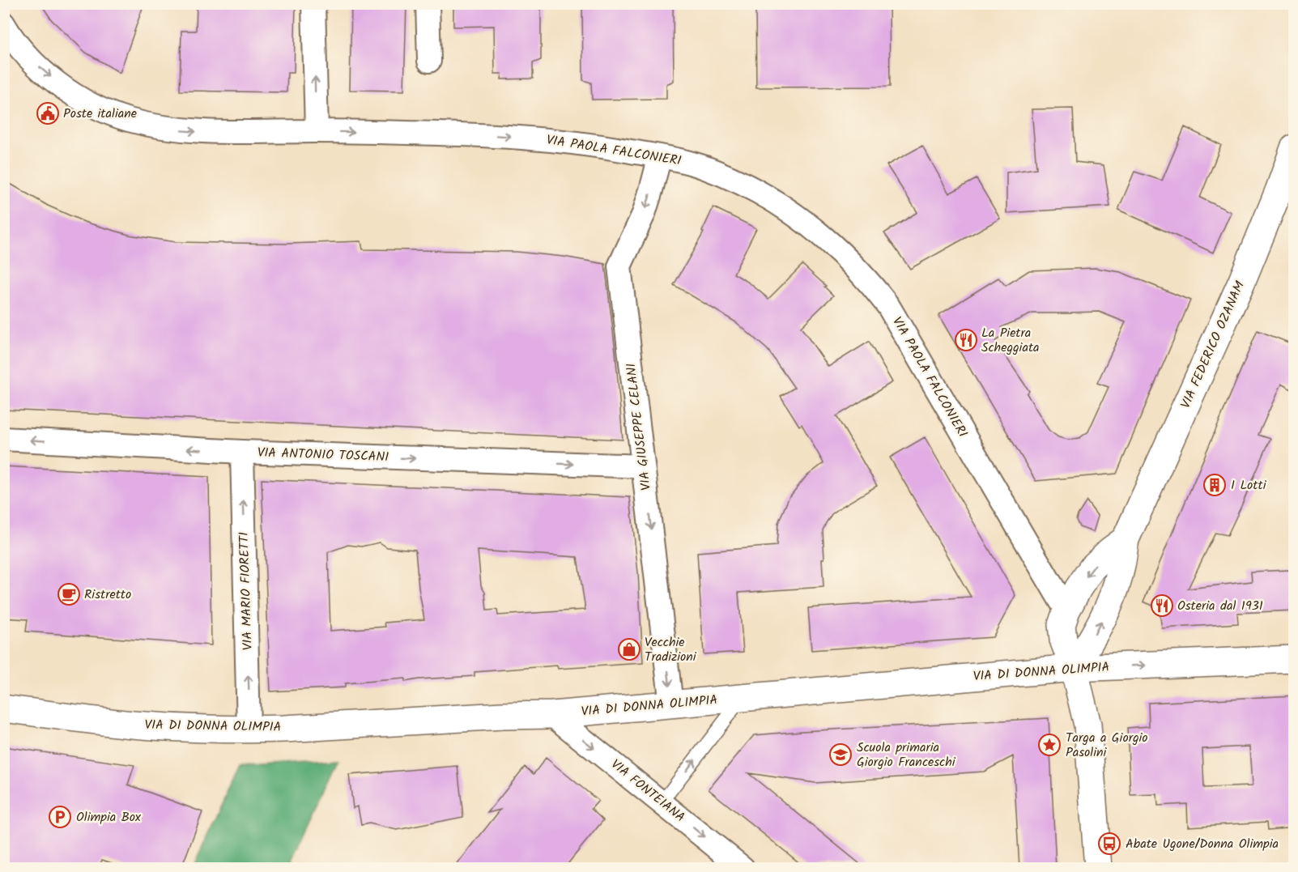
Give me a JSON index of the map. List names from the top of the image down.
{
  "streets": {
    "street": [
      "VIA PAOLA FALCONIERI",
      "VIA FEDERICO OZANAM",
      "VIA GIUSEPPE CELANI",
      "VIA ANTONIO TOSCANI",
      "VIA MARIO FIORETTI",
      "VIA DI DONNA OLIMPIA",
      "VIA FONTEIANA"
    ]
  },
  "crossings": [
    ["VIA PAOLA FALCONIERI", "VIA GIUSEPPE CELANI"],
    ["VIA GIUSEPPE CELANI", "VIA ANTONIO TOSCANI"],
    ["VIA GIUSEPPE CELANI", "VIA DI DONNA OLIMPIA"],
    ["VIA ANTONIO TOSCANI", "VIA MARIO FIORETTI"],
    ["VIA MARIO FIORETTI", "VIA DI DONNA OLIMPIA"],
    ["VIA DI DONNA OLIMPIA", "VIA FONTEIANA"]
  ],
  "one_way": [
    "VIA PAOLA FALCONIERI",
    "VIA GIUSEPPE CELANI",
    "VIA MARIO FIORETTI",
    "VIA FONTEIANA"
  ],
  "places": {
    "public building": ["Poste italiane"],
    "restaurant": ["La Pietra Scheggiata", "Osteria dal 1931"],
    "building": ["I Lotti"],
    "cafe": ["Ristretto"],
    "shop": ["Vecchie Tradizioni"],
    "place": ["Targa a Giorgio Pasolini"],
    "school or university": ["Scuola primaria Giorgio Franceschi"],
    "parking": ["Olimpia Box"],
    "bus stop": ["Abate Ugone/Donna Olimpia"]
  }
}
